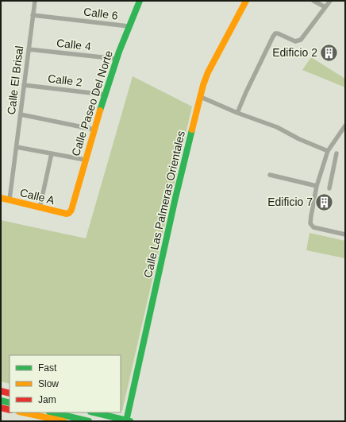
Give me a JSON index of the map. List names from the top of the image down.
{
  "streets": {
    "street": [
      "Calle 6",
      "Calle 4",
      "Calle El Brisal",
      "Calle 2",
      "Calle Paseo Del Norte",
      "Calle A",
      "Calle Las Palmeras Orientales"
    ]
  },
  "crossings": [
    ["Calle 6", "Calle El Brisal"],
    ["Calle 6", "Calle Paseo Del Norte"],
    ["Calle 4", "Calle El Brisal"],
    ["Calle 4", "Calle Paseo Del Norte"],
    ["Calle El Brisal", "Calle 2"],
    ["Calle El Brisal", "Calle A"],
    ["Calle 2", "Calle Paseo Del Norte"],
    ["Calle Paseo Del Norte", "Calle A"]
  ],
  "places": {
    "building": ["Edificio 2", "Edificio 7"]
  },
  "legend": ["Fast", "Slow", "Jam"]
}
